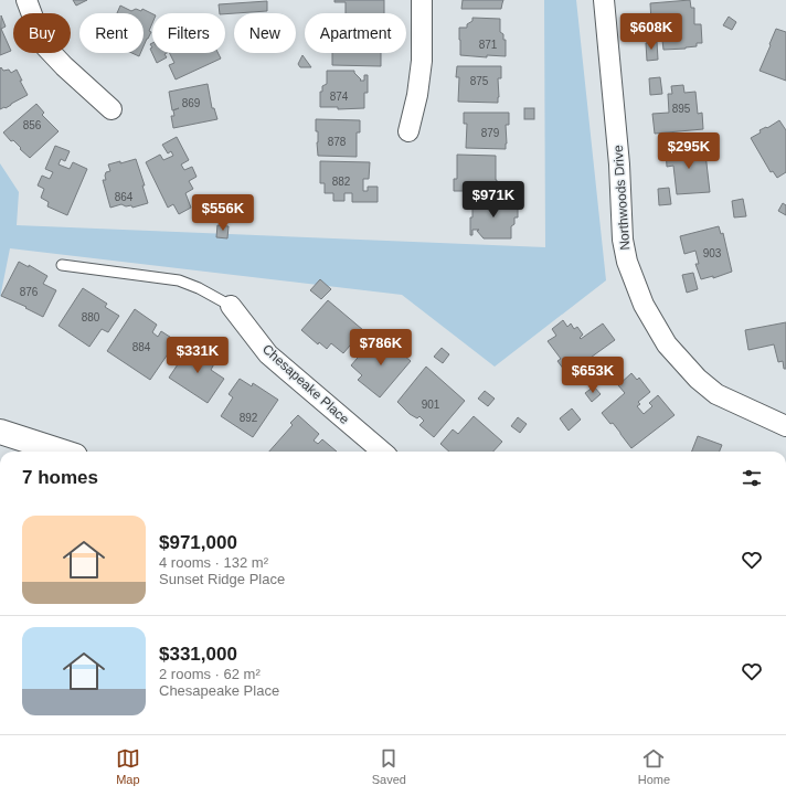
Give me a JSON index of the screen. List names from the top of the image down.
{
  "streets": {
    "street": ["Northwoods Drive", "Chesapeake Place"]
  },
  "house_numbers": [
    "871",
    "875",
    "874",
    "869",
    "895",
    "856",
    "879",
    "878",
    "882",
    "864",
    "903",
    "876",
    "880",
    "884",
    "901",
    "892"
  ],
  "page": {
    "price": [
      "$608K",
      "$295K",
      "$971K",
      "$556K",
      "$786K",
      "$331K",
      "$653K"
    ],
    "chip": [
      "Buy",
      "Rent",
      "Filters",
      "New",
      "Apartment"
    ],
    "heading": "7 homes",
    "list": [
      {
        "name": "$971,000",
        "note": "4 rooms · 132 m² · Sunset Ridge Place"
      },
      {
        "name": "$331,000",
        "note": "2 rooms · 62 m² · Chesapeake Place"
      }
    ],
    "tabs": ["Map", "Saved", "Home"]
  }
}
